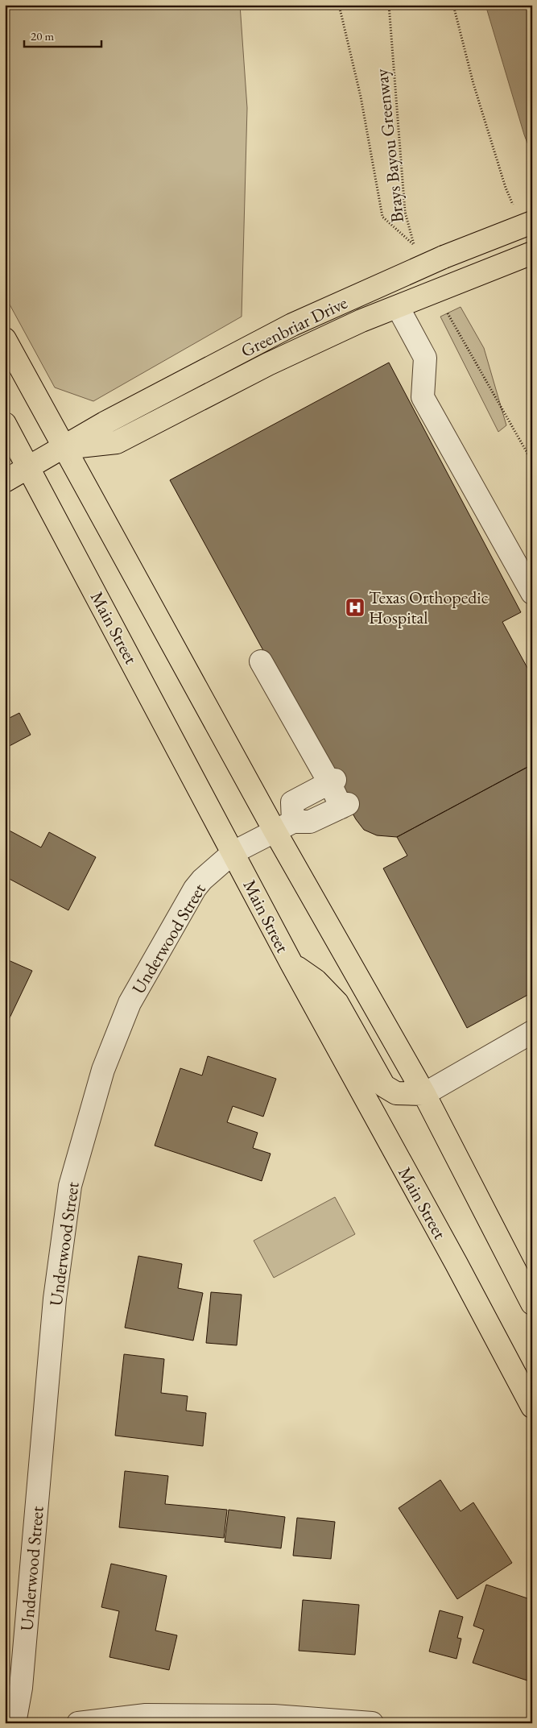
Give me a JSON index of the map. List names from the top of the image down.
{
  "streets": {
    "main road": ["Greenbriar Drive", "Main Street"],
    "street": ["Underwood Street"],
    "path": ["Brays Bayou Greenway"]
  },
  "crossings": [
    ["Greenbriar Drive", "Main Street"],
    ["Main Street", "Underwood Street"]
  ],
  "places": {
    "hospital": ["Texas Orthopedic Hospital"]
  },
  "scale_bar": "20 m"
}
